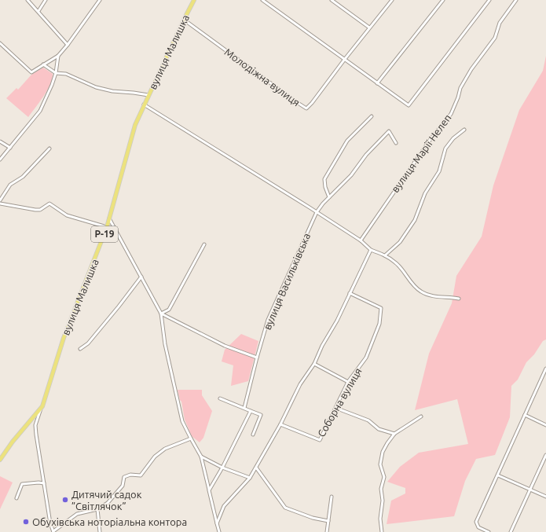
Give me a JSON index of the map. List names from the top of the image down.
{
  "streets": {
    "main road": ["вулиця Малишка", "Р-19"],
    "street": [
      "Молодіжна вулиця",
      "вулиця Марії Нелеп",
      "вулиця Васильківська",
      "Соборна вулиця"
    ]
  },
  "crossings": [
    ["вулиця Малишка", "Молодіжна вулиця"]
  ],
  "places": ["Дитячий садок ”Світлячок”", "Обухівська ноторіальна контора"]
}
